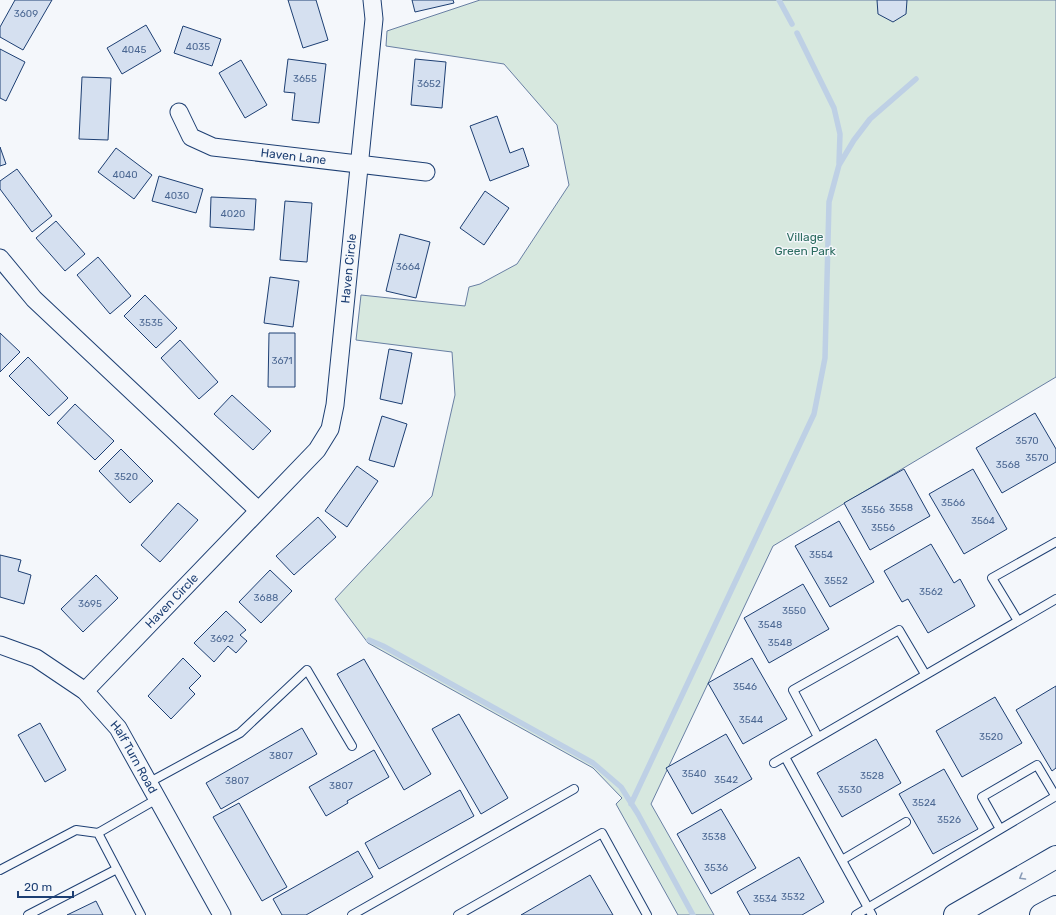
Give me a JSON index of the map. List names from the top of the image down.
{
  "streets": {
    "street": ["Haven Lane", "Haven Circle", "Half Turn Road"]
  },
  "crossings": [
    ["Haven Lane", "Haven Circle"],
    ["Haven Circle", "Half Turn Road"]
  ],
  "parks": ["Village Green Park"],
  "house_numbers": [
    "3609",
    "4035",
    "4045",
    "3655",
    "3652",
    "4040",
    "4030",
    "4020",
    "3664",
    "3535",
    "3671",
    "3570",
    "3570",
    "3568",
    "3520",
    "3566",
    "3558",
    "3556",
    "3564",
    "3556",
    "3554",
    "3552",
    "3562",
    "3688",
    "3695",
    "3550",
    "3548",
    "3692",
    "3548",
    "3546",
    "3544",
    "3520",
    "3807",
    "3540",
    "3528",
    "3542",
    "3807",
    "3807",
    "3530",
    "3524",
    "3526",
    "3538",
    "3536",
    "3532",
    "3534"
  ],
  "scale_bar": "20 m"
}
